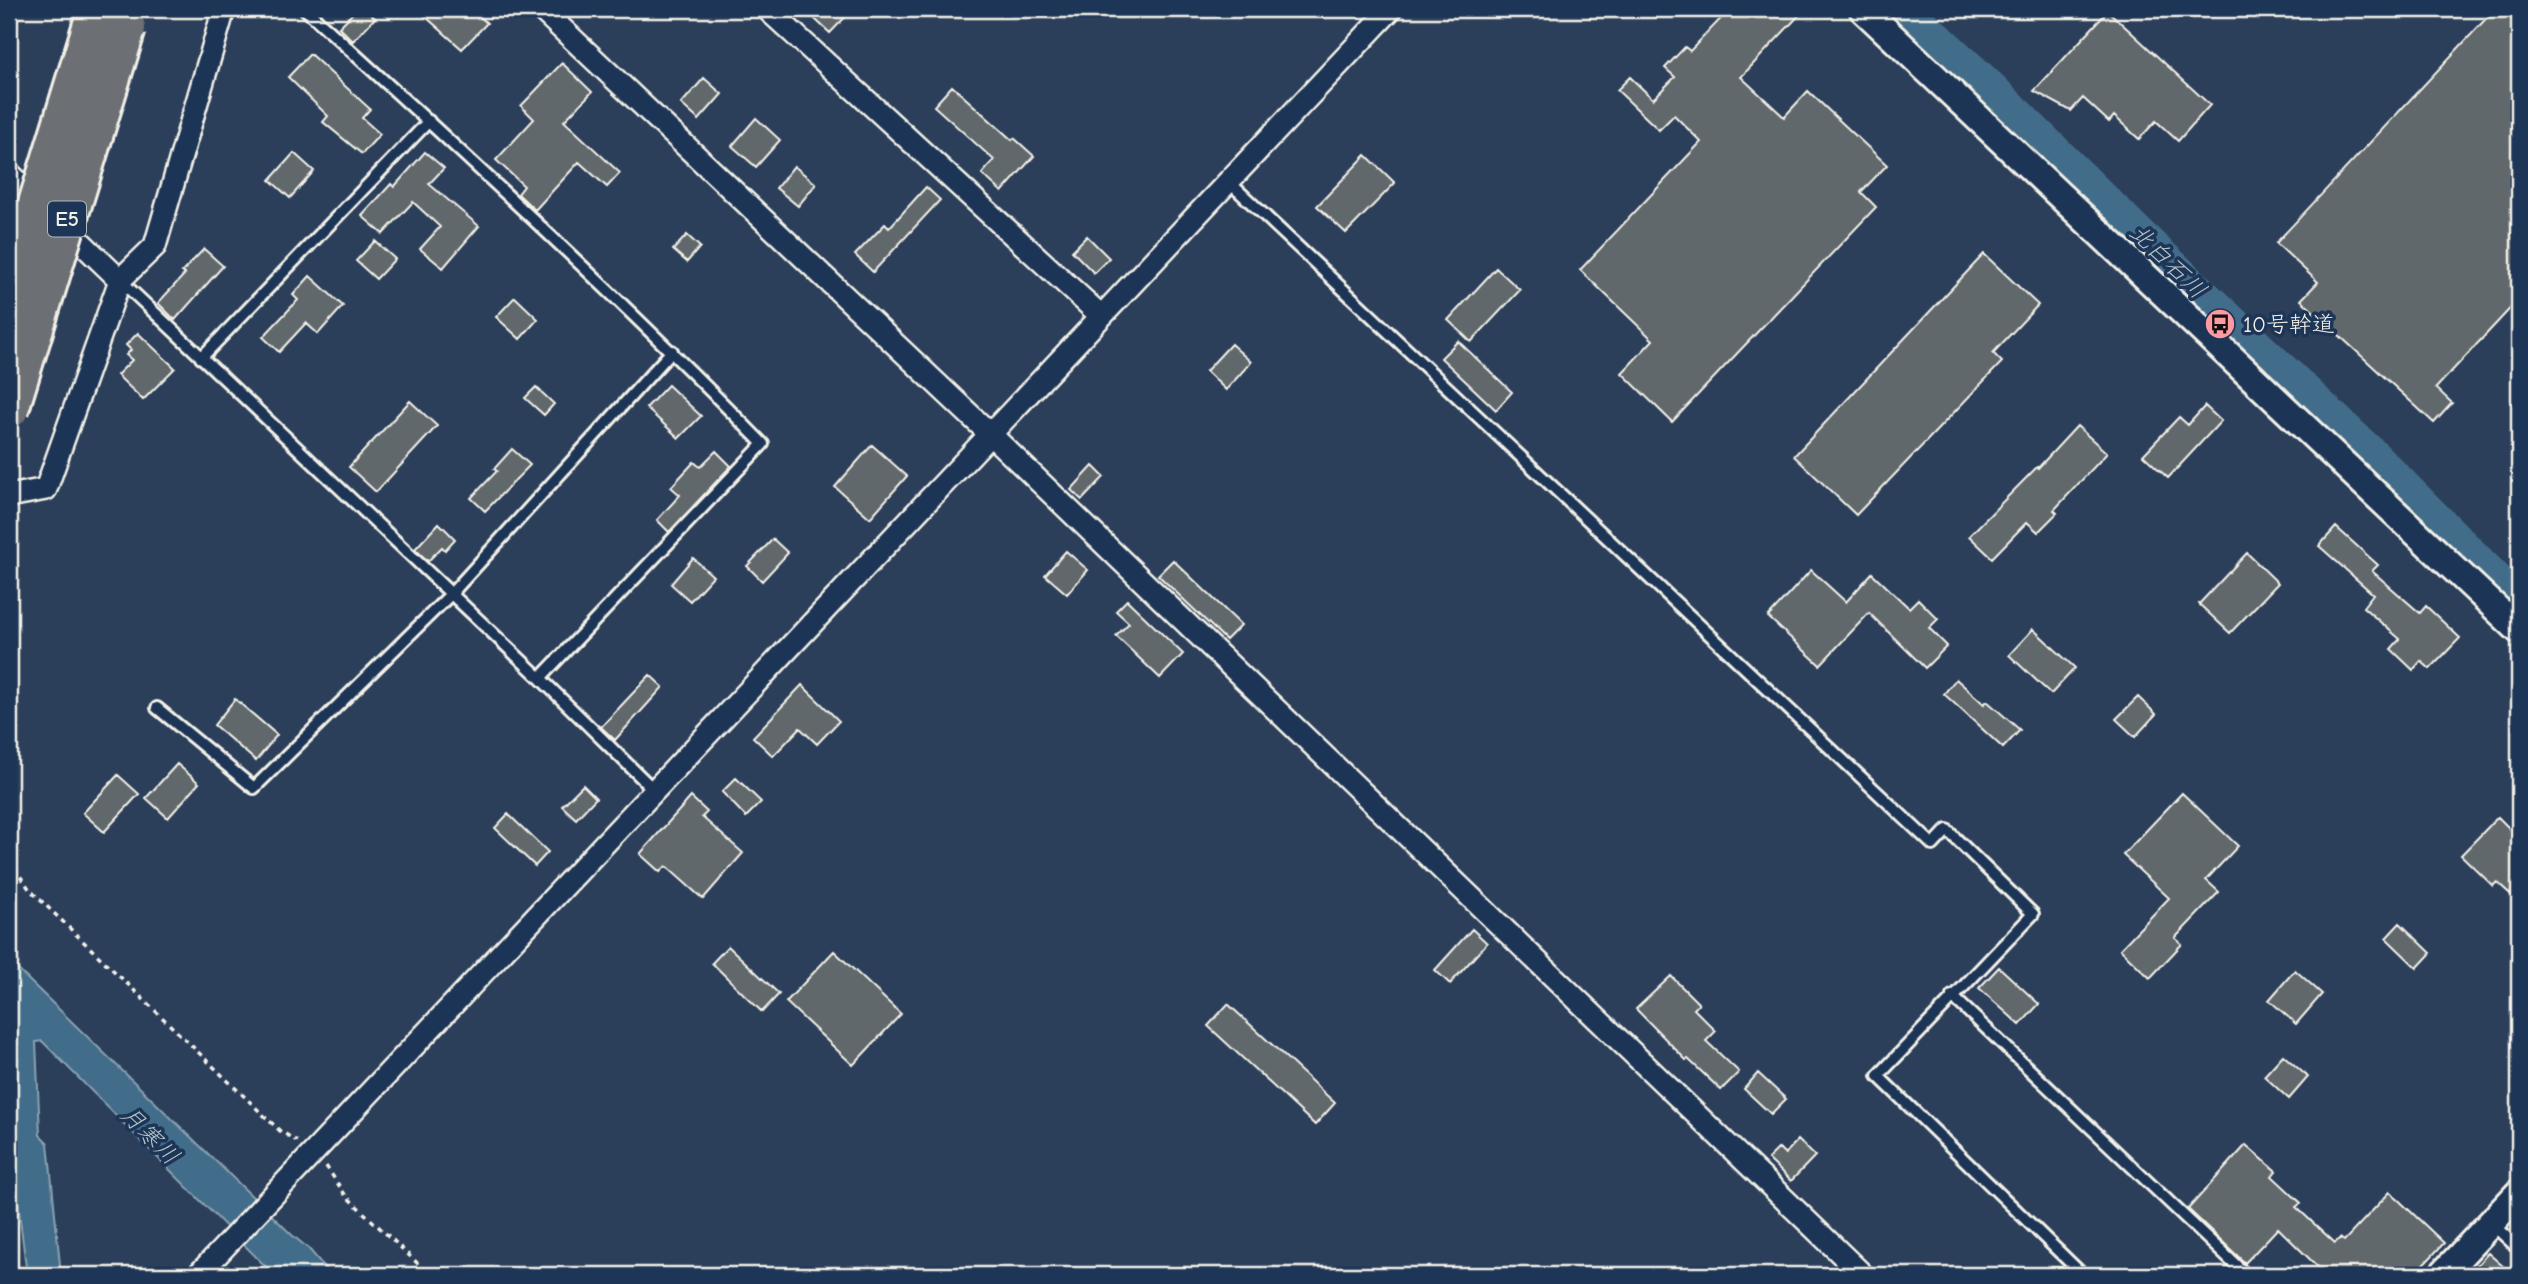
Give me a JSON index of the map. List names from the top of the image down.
{
  "streets": {
    "highway": ["E5"]
  },
  "water": ["北白石川", "月寒川"],
  "places": {
    "bus stop": ["10号幹道"]
  }
}
